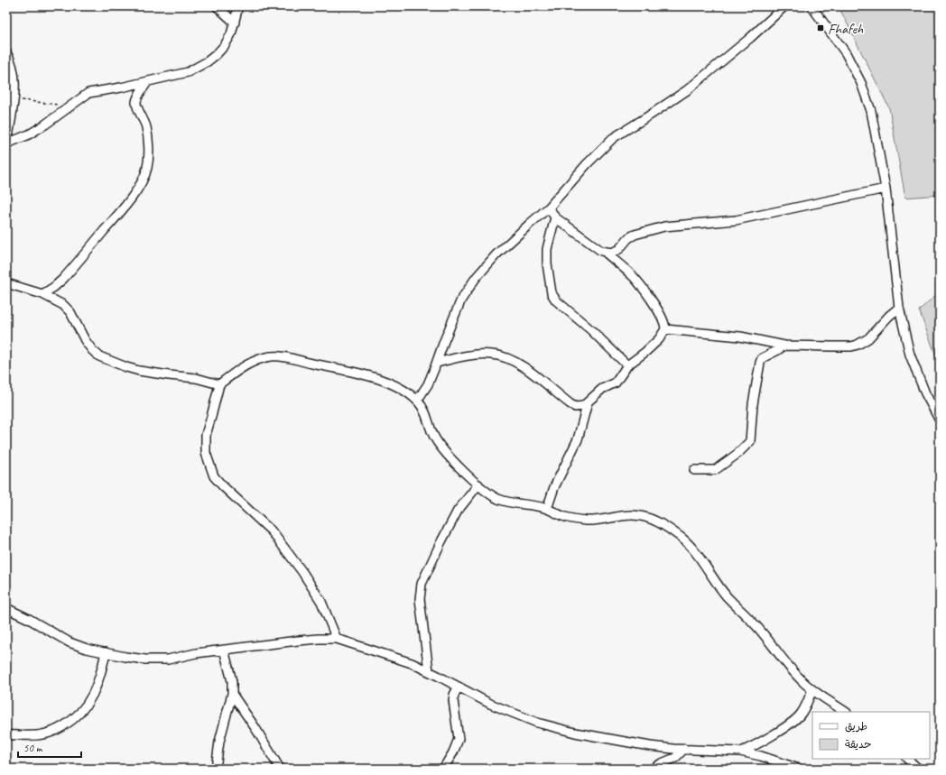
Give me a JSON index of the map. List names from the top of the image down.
{
  "places": {
    "transit": ["Fhafeh"]
  },
  "legend": ["طريق", "حديقة"],
  "scale_bar": "50 m"
}
